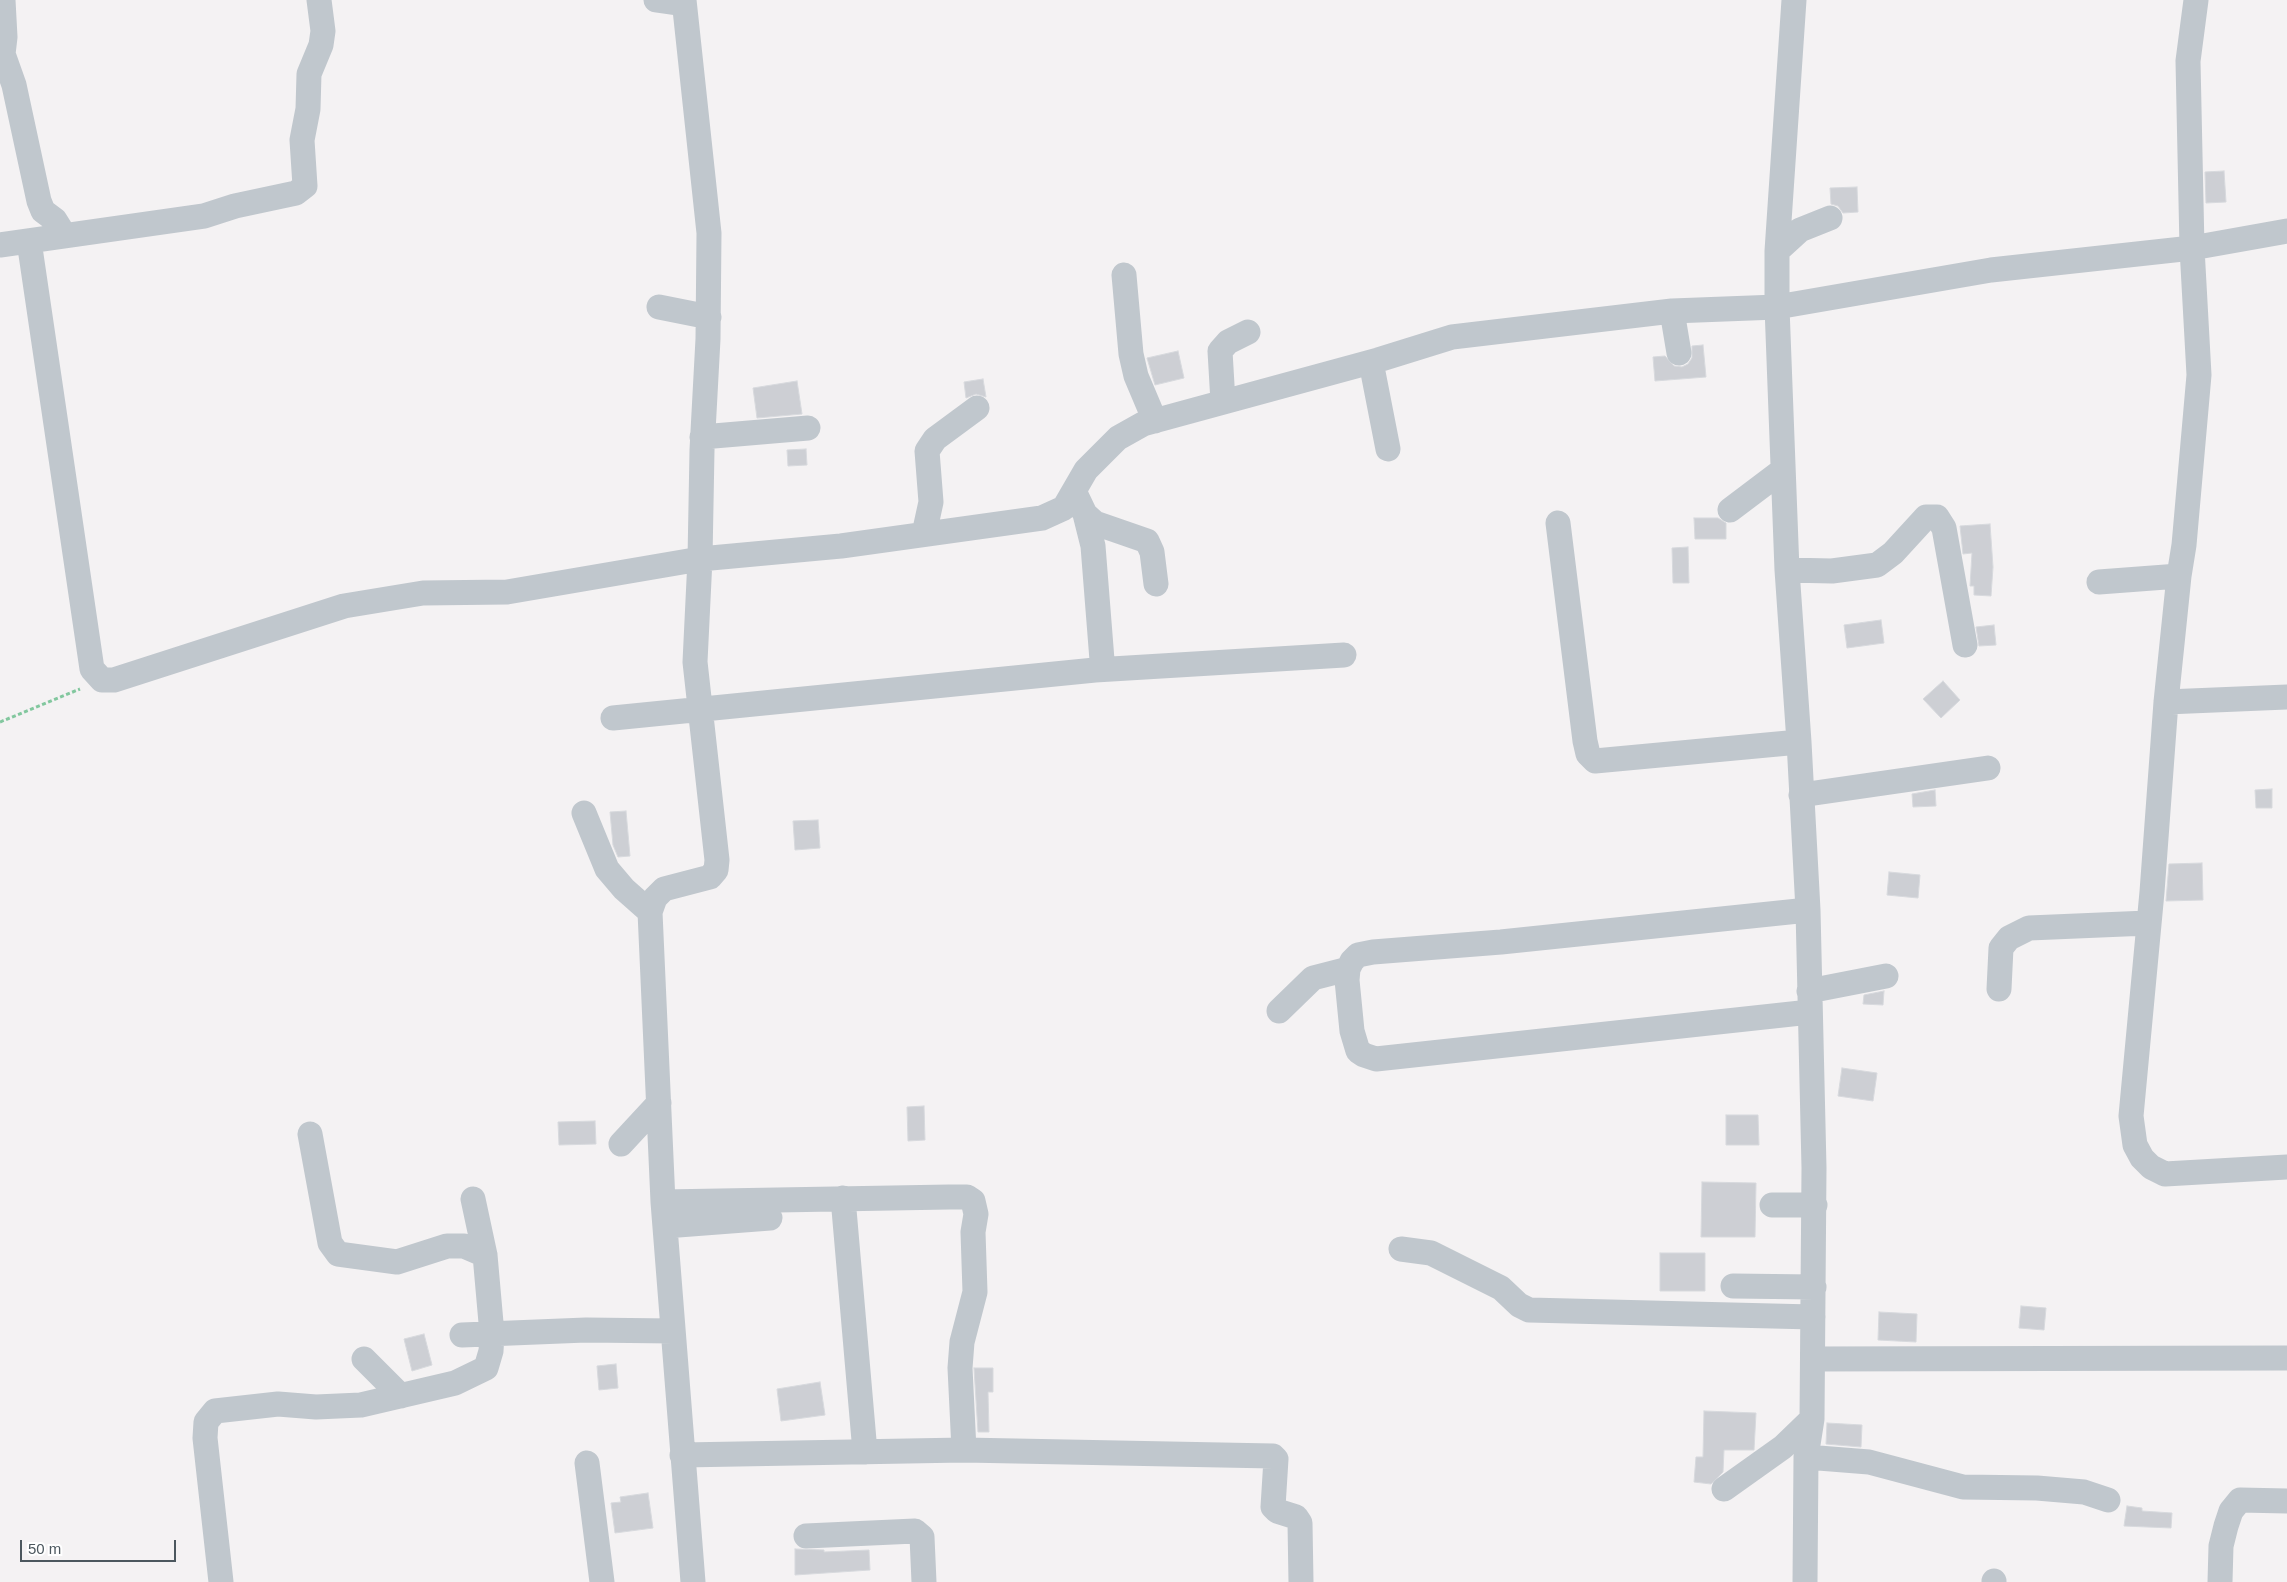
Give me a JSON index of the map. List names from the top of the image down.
{
  "scale_bar": "50 m"
}
